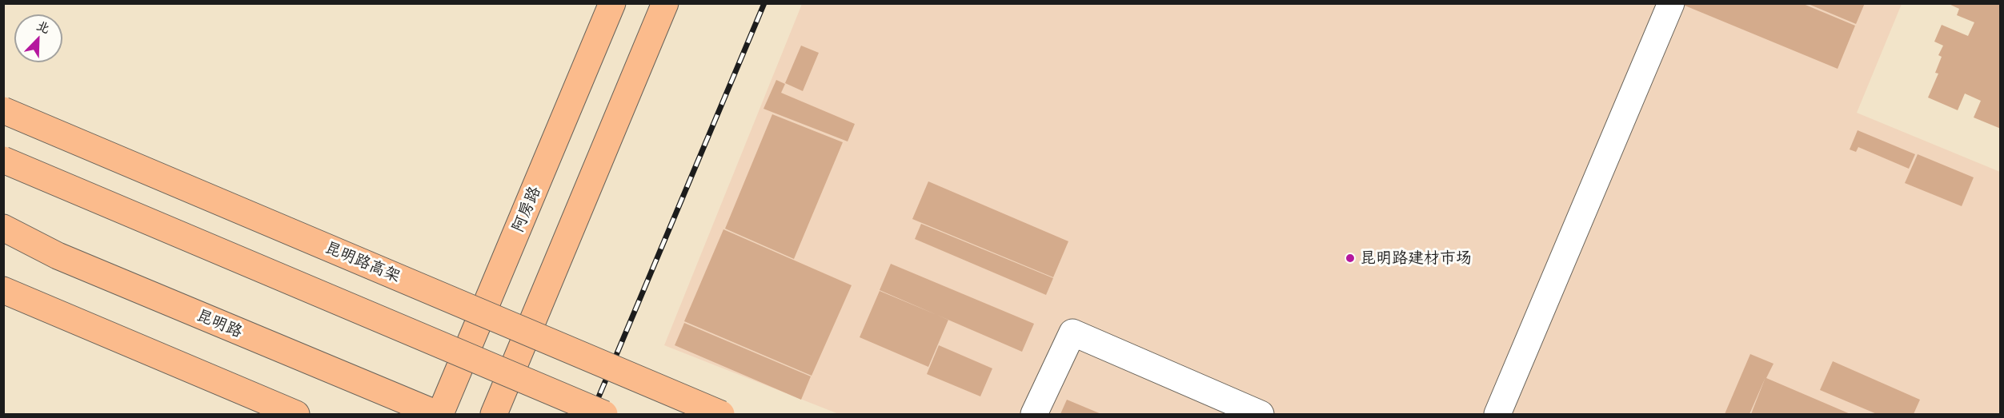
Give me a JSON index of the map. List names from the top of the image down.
{
  "streets": {
    "main road": ["阿房路", "昆明路高架", "昆明路"]
  },
  "crossings": [
    ["阿房路", "昆明路"]
  ],
  "places": ["昆明路建材市场"],
  "north": "top right"
}
